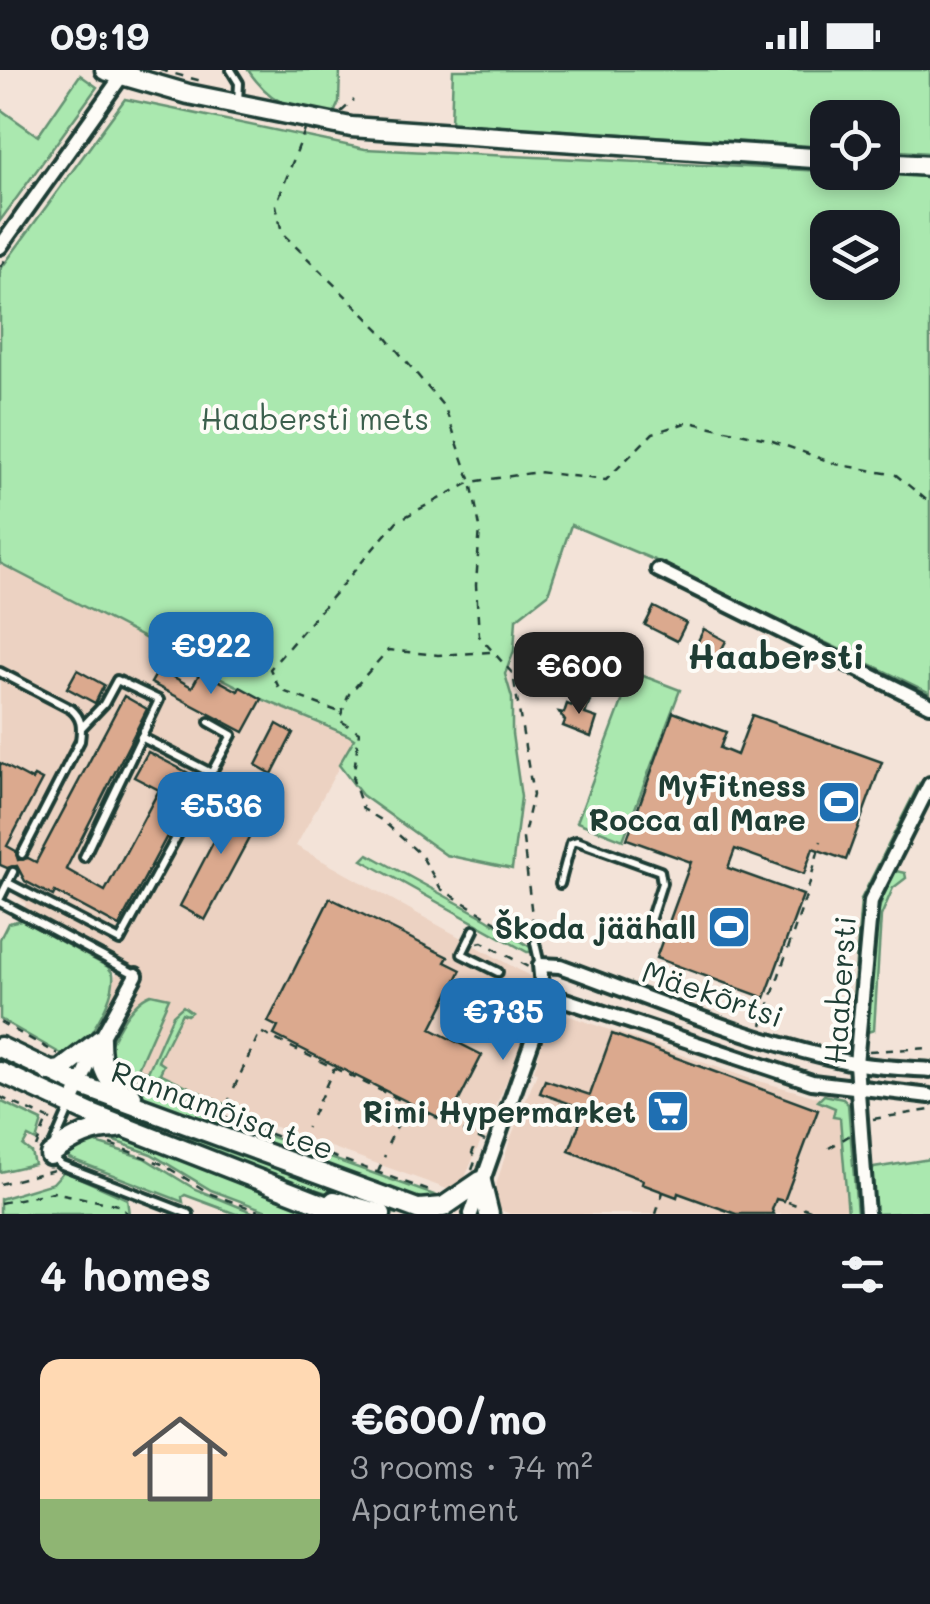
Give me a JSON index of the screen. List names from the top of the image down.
{
  "streets": {
    "main road": ["Rannamõisa tee"],
    "street": ["Haabersti", "Mäekõrtsi"]
  },
  "crossings": [
    ["Haabersti", "Mäekõrtsi"]
  ],
  "districts": ["Haabersti"],
  "parks": ["Haabersti mets"],
  "places": {
    "sports": ["MyFitness Rocca al Mare", "Škoda jäähall"],
    "supermarket": ["Rimi Hypermarket"]
  },
  "page": {
    "status": "09:19",
    "price": [
      "€922",
      "€600",
      "€536",
      "€735"
    ],
    "heading": "4 homes",
    "list": [
      {
        "name": "€600/mo",
        "note": "3 rooms · 74 m² · Apartment"
      }
    ]
  }
}
